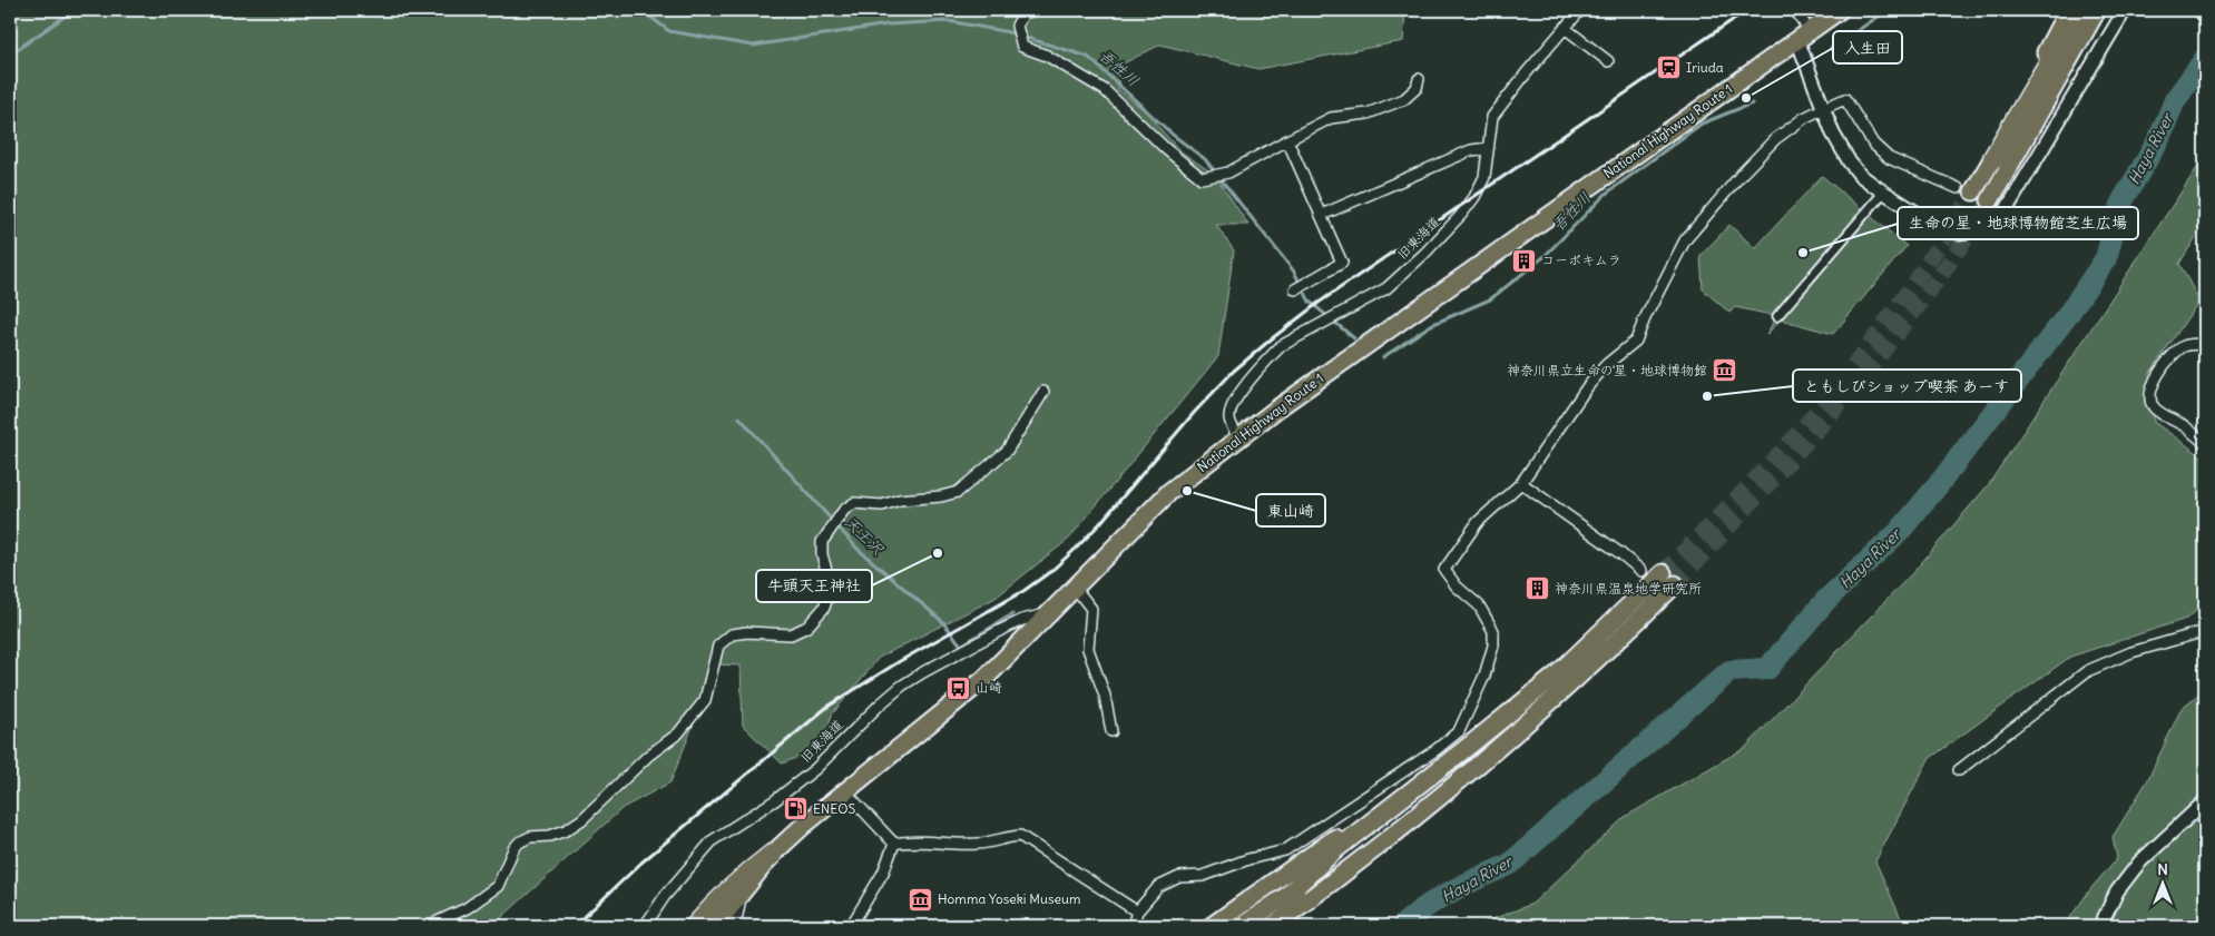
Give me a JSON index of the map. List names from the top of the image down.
{
  "streets": {
    "highway": ["National Highway Route 1"],
    "street": ["旧東海道"]
  },
  "crossings": [
    ["National Highway Route 1", "旧東海道"]
  ],
  "water": ["吾性川", "Haya River", "天王沢"],
  "places": {
    "station": ["Iriuda"],
    "other": [
      "入生田",
      "生命の星・地球博物館芝生広場",
      "ともしびショップ喫茶 あーす",
      "東山崎",
      "牛頭天王神社"
    ],
    "building": ["コーポキムラ", "神奈川県温泉地学研究所"],
    "museum": ["神奈川県立生命の星・地球博物館", "Homma Yoseki Museum"],
    "bus stop": ["山崎"],
    "fuel station": ["ENEOS"]
  },
  "north": "top"
}
